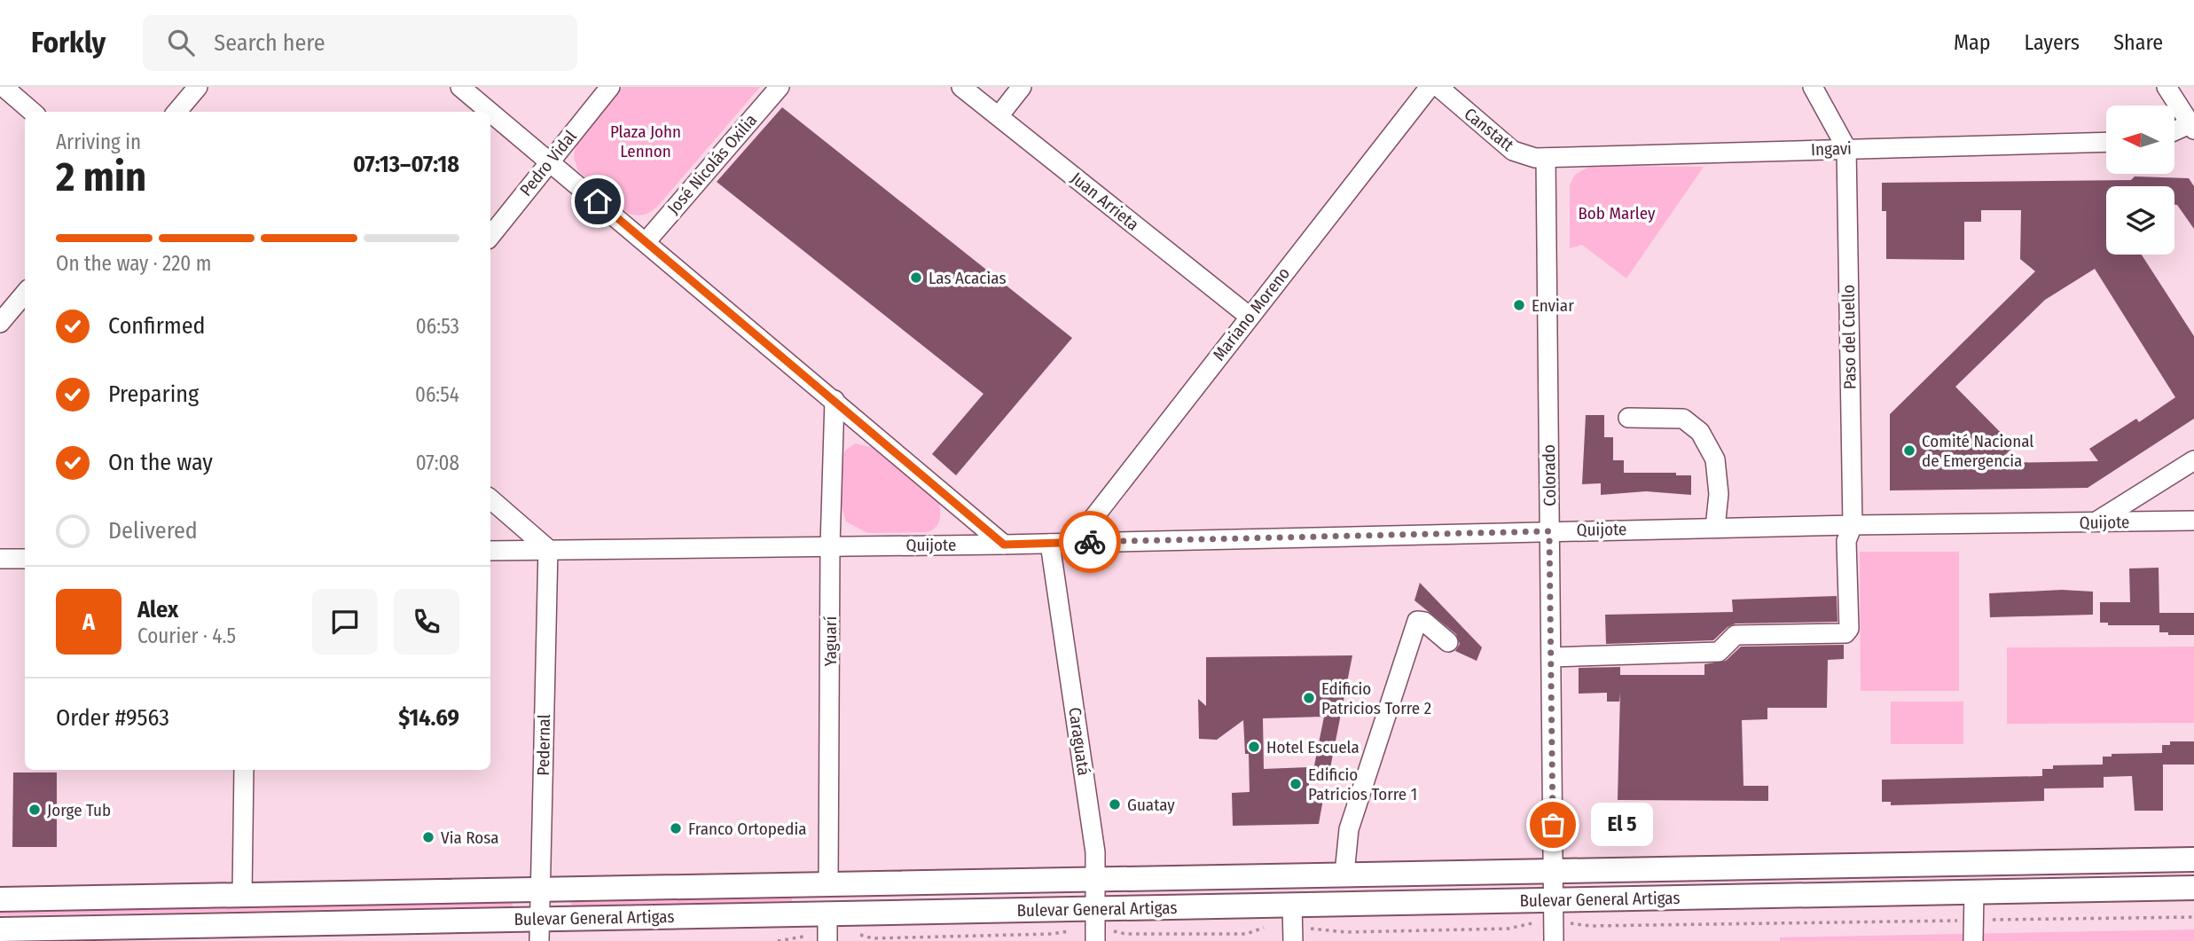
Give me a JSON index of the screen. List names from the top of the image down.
{
  "streets": {
    "main road": ["Bulevar General Artigas"],
    "street": [
      "Canstatt",
      "Ingavi",
      "Pedro Vidal",
      "José Nicolás Oxilia",
      "Juan Arrieta",
      "Mariano Moreno",
      "Paso del Cuello",
      "Colorado",
      "Quijote",
      "Yaguarí",
      "Caraguatá",
      "Pedernal"
    ]
  },
  "crossings": [
    ["Canstatt", "Ingavi"],
    ["Canstatt", "Colorado"],
    ["Ingavi", "Paso del Cuello"],
    ["Ingavi", "Colorado"],
    ["Juan Arrieta", "Mariano Moreno"],
    ["Mariano Moreno", "Quijote"],
    ["Paso del Cuello", "Colorado"],
    ["Paso del Cuello", "Quijote"],
    ["Colorado", "Quijote"],
    ["Colorado", "Bulevar General Artigas"],
    ["Quijote", "Yaguarí"],
    ["Quijote", "Caraguatá"],
    ["Quijote", "Pedernal"],
    ["Yaguarí", "Bulevar General Artigas"],
    ["Caraguatá", "Bulevar General Artigas"],
    ["Pedernal", "Bulevar General Artigas"]
  ],
  "parks": ["Plaza John Lennon", "Bob Marley"],
  "places": [
    "Las Acacias",
    "Enviar",
    "Comité Nacional de Emergencia",
    "Edificio Patricios Torre 2",
    "Hotel Escuela",
    "Edificio Patricios Torre 1",
    "Guatay",
    "Jorge Tub",
    "El 5",
    "Franco Ortopedia",
    "Via Rosa"
  ],
  "north": "left",
  "page": {
    "header": "Forkly",
    "search": "Search here",
    "nav": ["Map", "Layers", "Share"],
    "heading": ["2 min", "Arriving in", "07:13–07:18"],
    "panel": [
      "Alex",
      "Courier · 4.5",
      "Order #9563",
      "$14.69"
    ],
    "bar": "On the way · 220 m",
    "list": [
      ["Confirmed", "06:53"],
      ["Preparing", "06:54"],
      ["On the way", "07:08"],
      "Delivered"
    ],
    "round": "A",
    "bubble": "El 5"
  }
}
